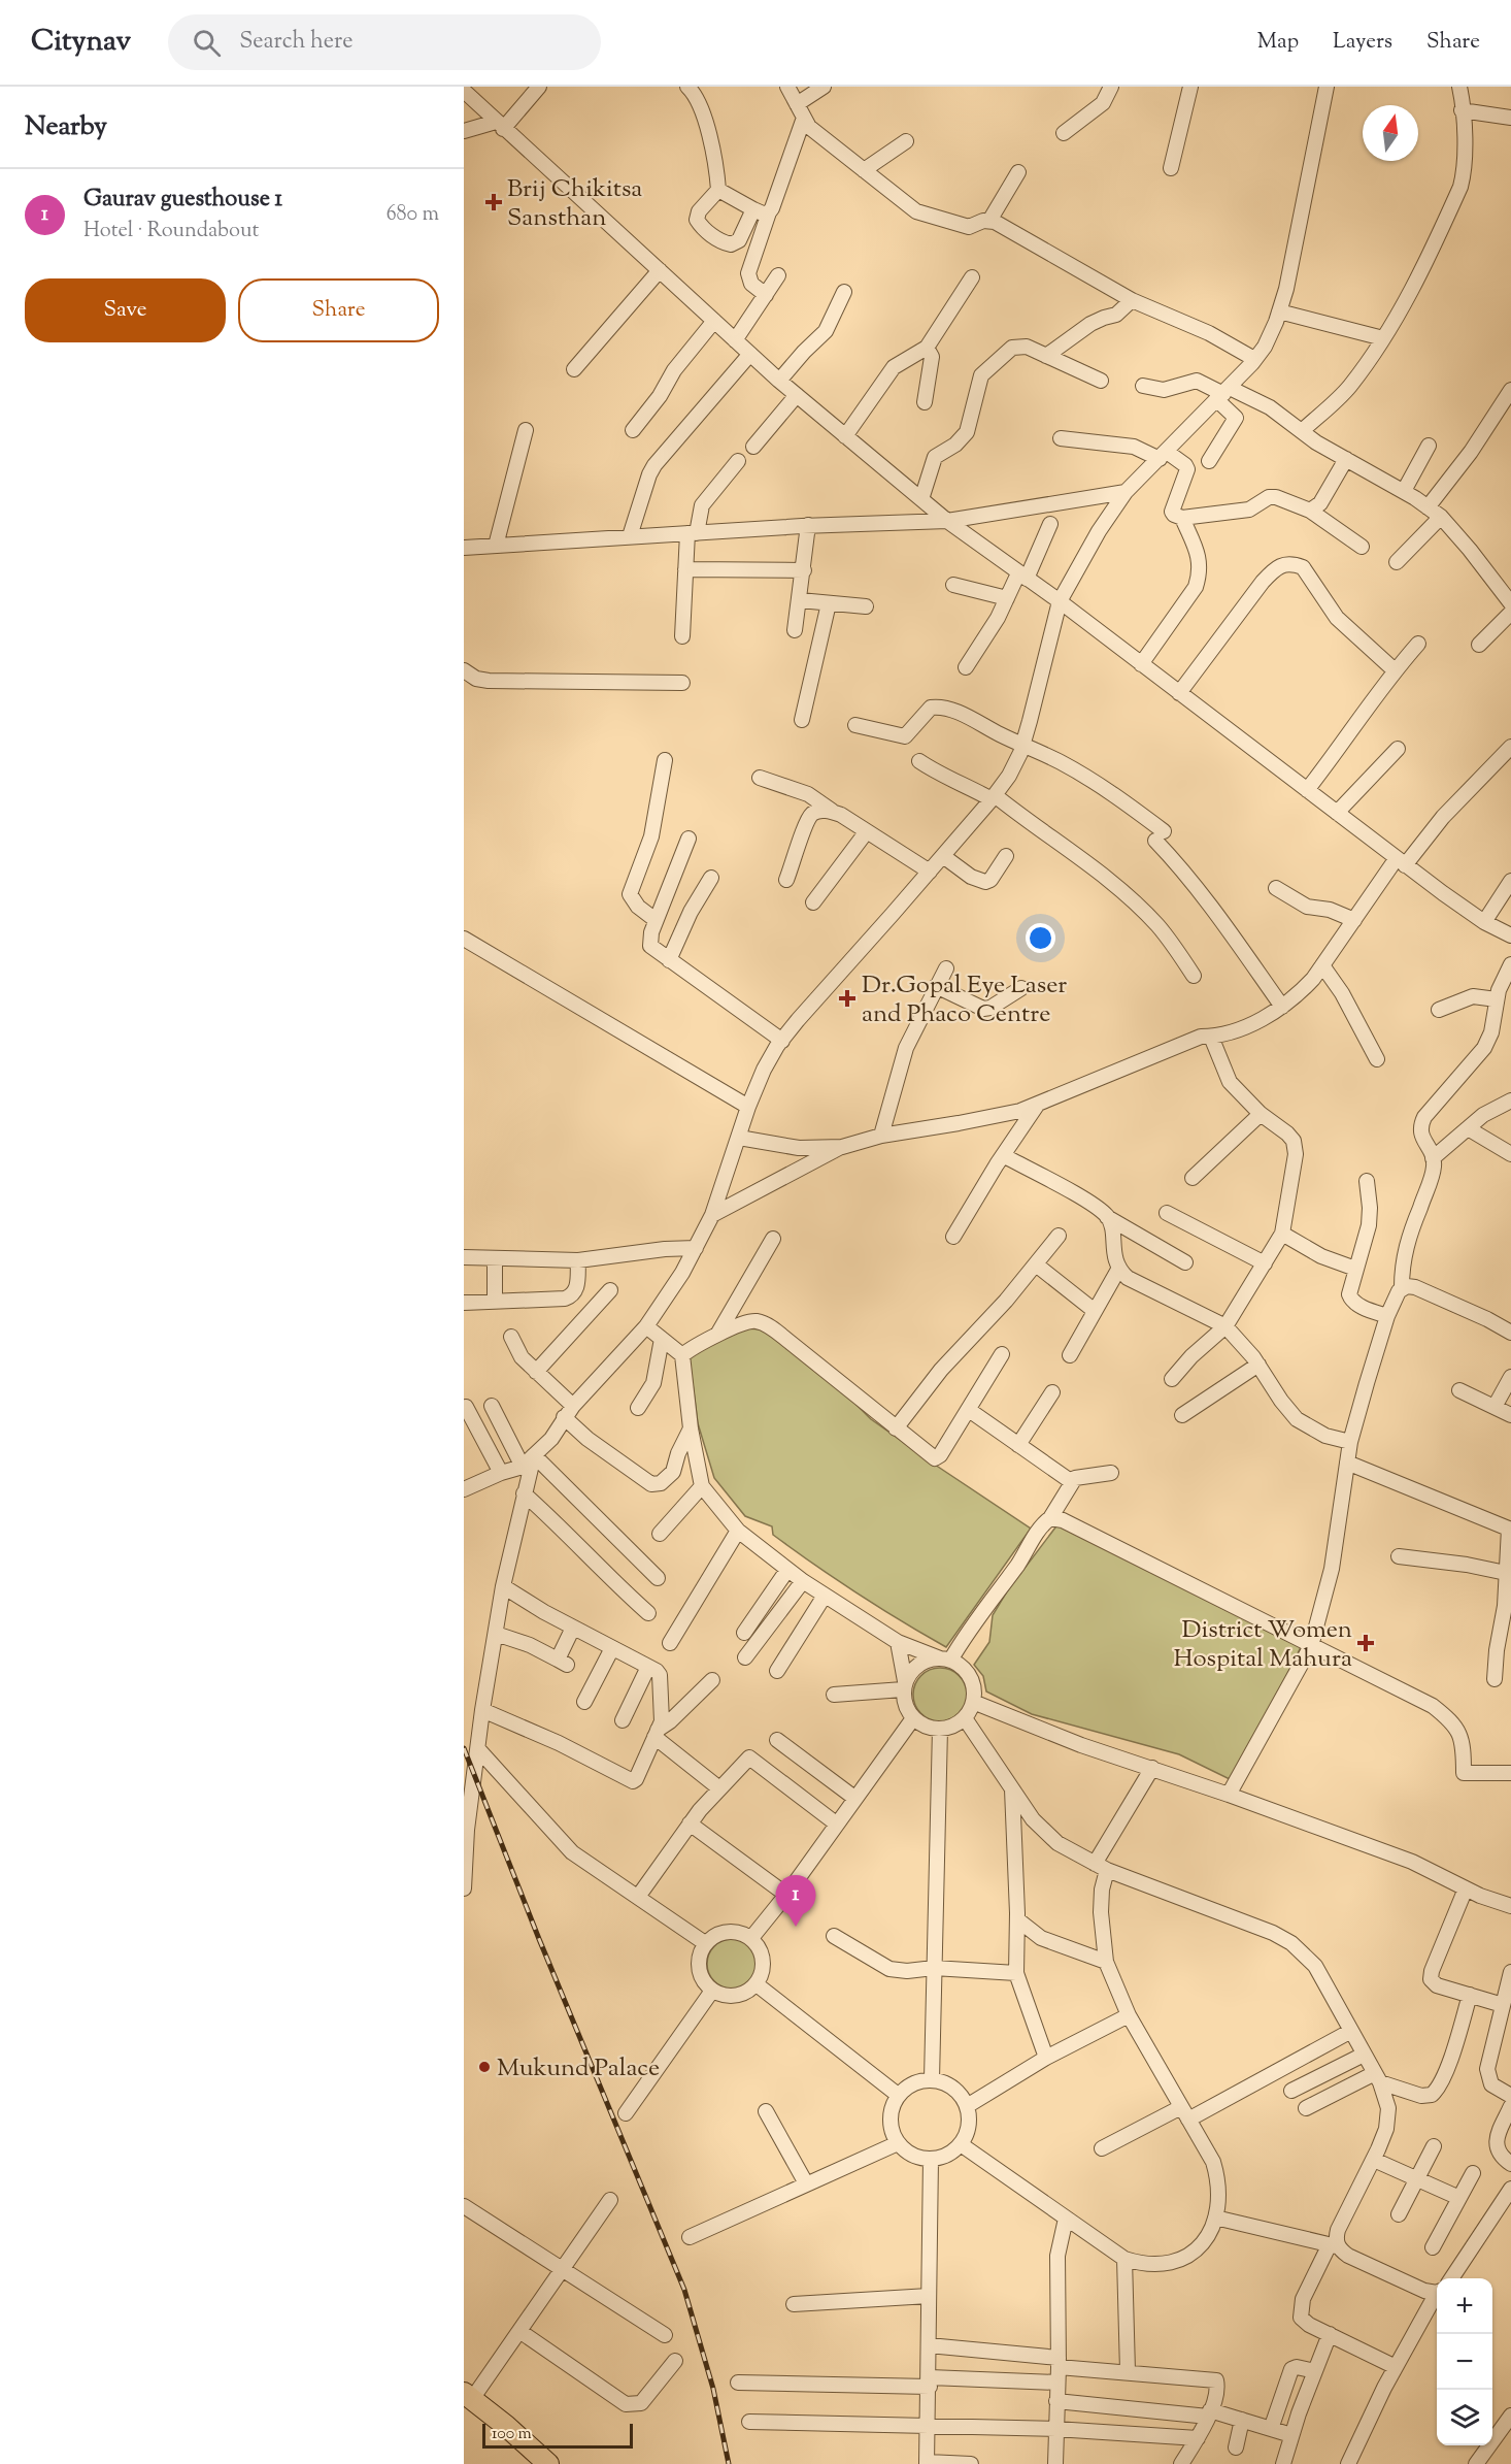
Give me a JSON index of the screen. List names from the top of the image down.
{
  "places": {
    "health": ["Brij Chikitsa Sansthan", "Dr.Gopal Eye Laser and Phaco Centre", "District Women Hospital Mahura"],
    "other": ["Mukund Palace"]
  },
  "scale_bar": "100 m",
  "north": "top",
  "page": {
    "header": "Citynav",
    "search": "Search here",
    "nav": ["Map", "Layers", "Share"],
    "heading": "Nearby",
    "list": [
      {
        "mark": "1",
        "name": "Gaurav guesthouse 1",
        "note": "Hotel · Roundabout",
        "value": "680 m"
      }
    ],
    "buttons": ["Save", "Share"],
    "pins": "1",
    "map_buttons": ["+", "−"],
    "scale": "100 m"
  }
}
